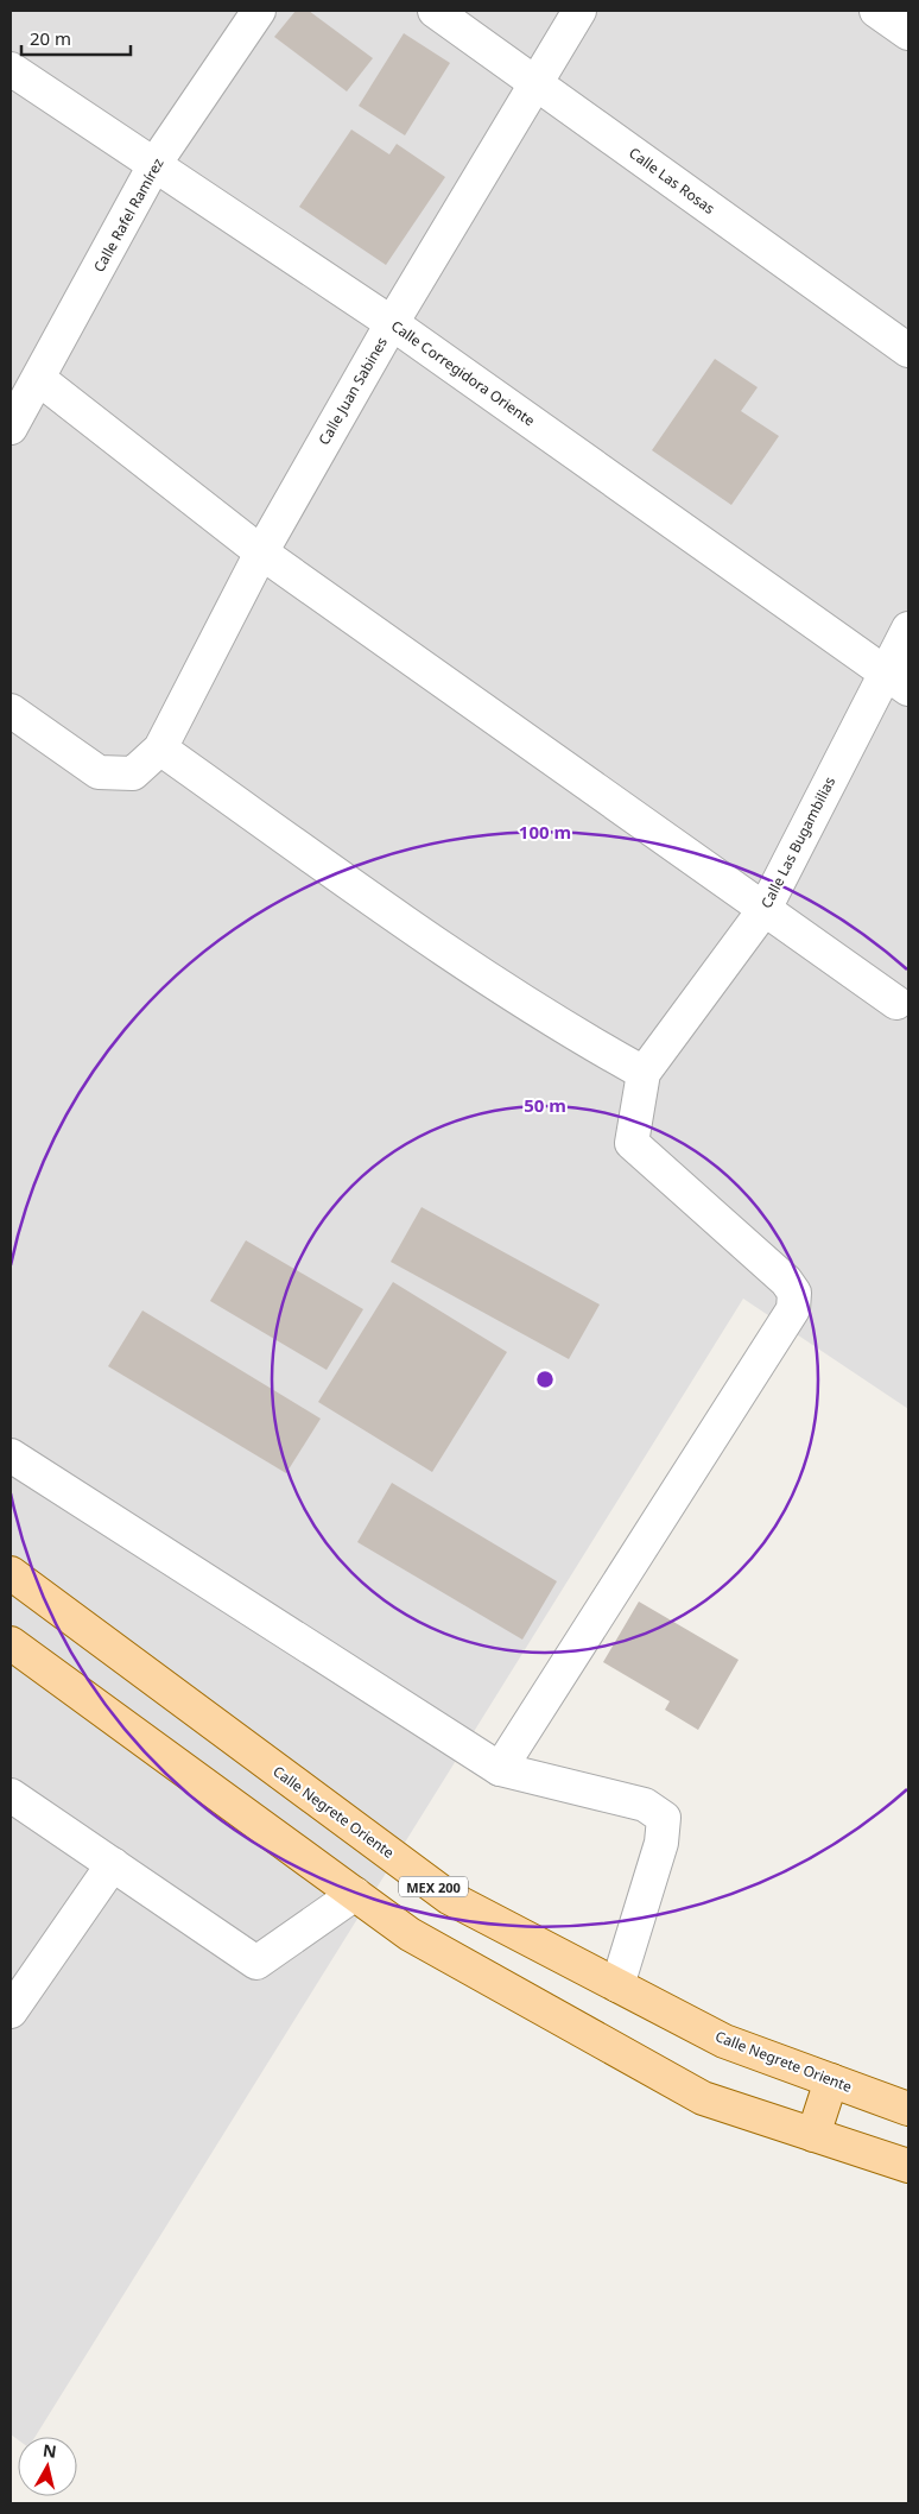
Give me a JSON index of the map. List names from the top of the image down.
{
  "streets": {
    "main road": ["Calle Negrete Oriente", "MEX 200"],
    "street": [
      "Calle Las Rosas",
      "Calle Rafel Ramírez",
      "Calle Corregidora Oriente",
      "Calle Juan Sabines",
      "Calle Las Bugambilias"
    ]
  },
  "crossings": [
    ["Calle Las Rosas", "Calle Juan Sabines"],
    ["Calle Rafel Ramírez", "Calle Corregidora Oriente"],
    ["Calle Corregidora Oriente", "Calle Juan Sabines"],
    ["Calle Corregidora Oriente", "Calle Las Bugambilias"]
  ],
  "scale_bar": "20 m",
  "north": "top",
  "rings": ["100 m", "50 m"]
}
